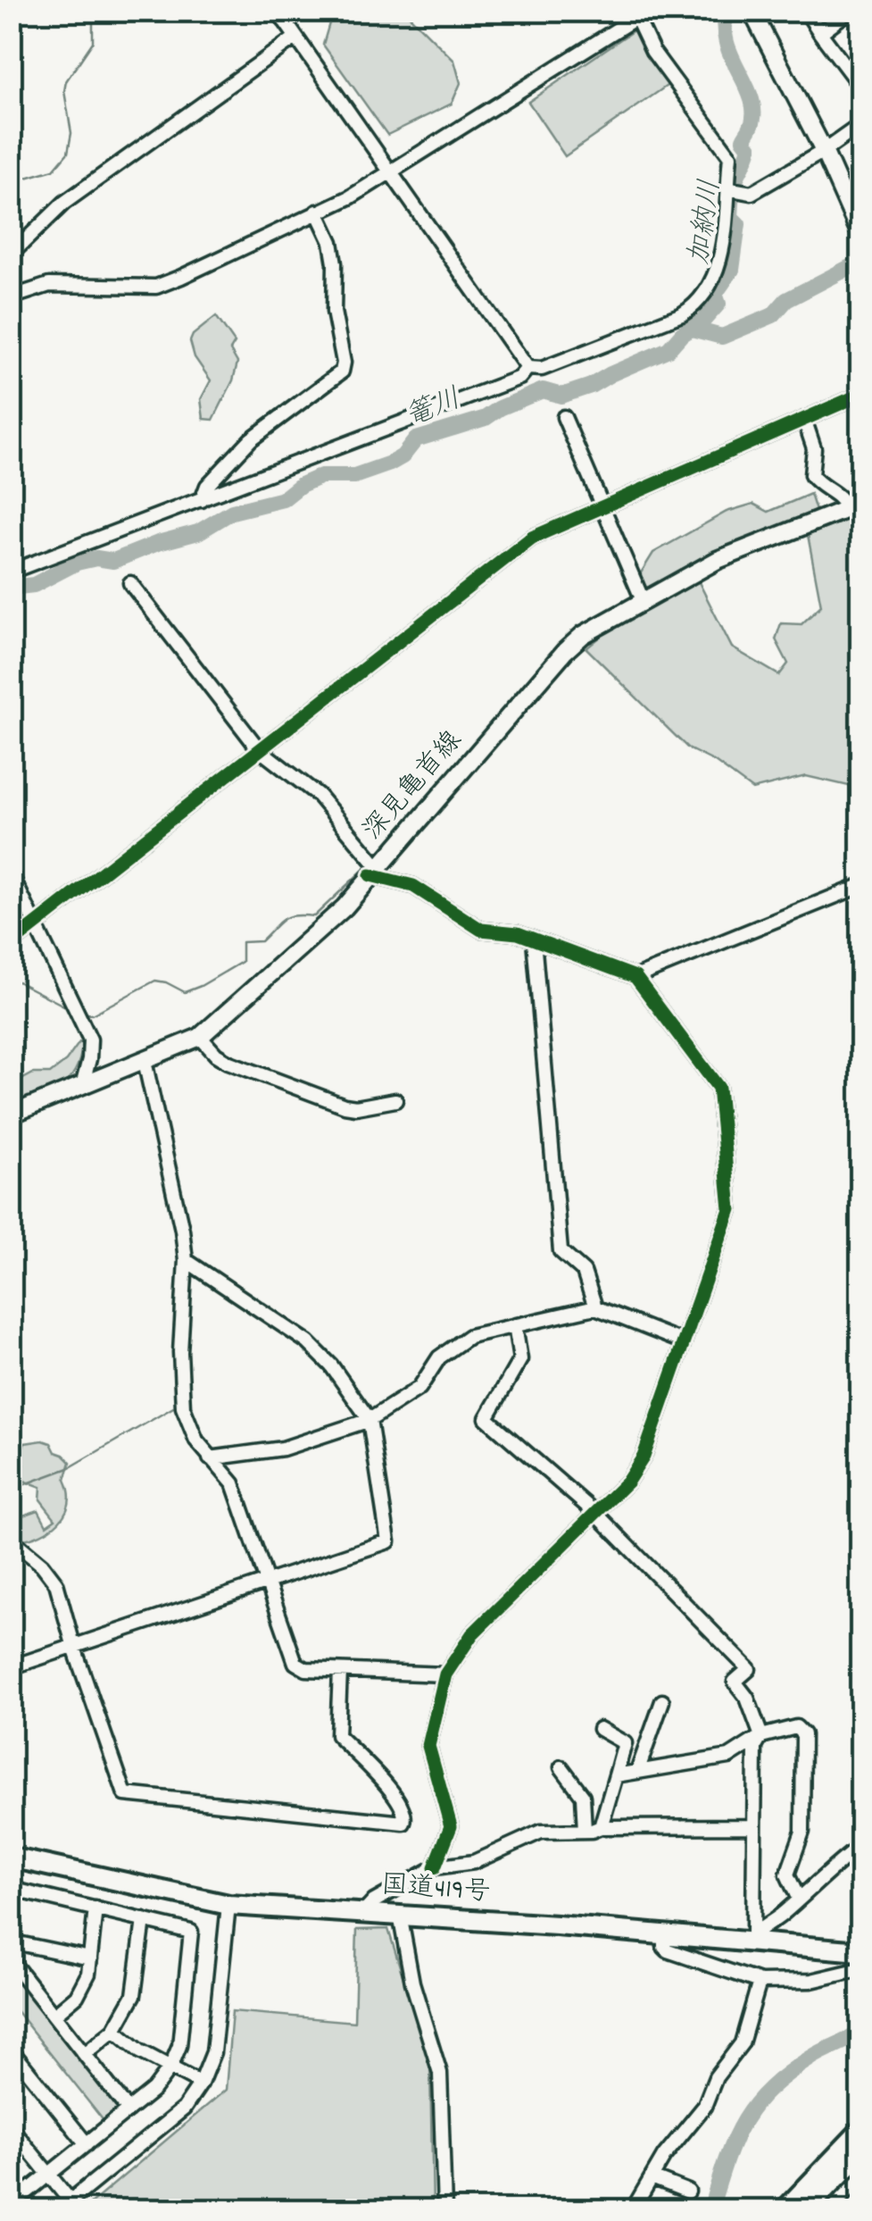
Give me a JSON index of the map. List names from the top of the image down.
{
  "streets": {
    "highway": ["国道419号"],
    "main road": ["深見亀首線"]
  },
  "water": ["加納川", "篭川"]
}
